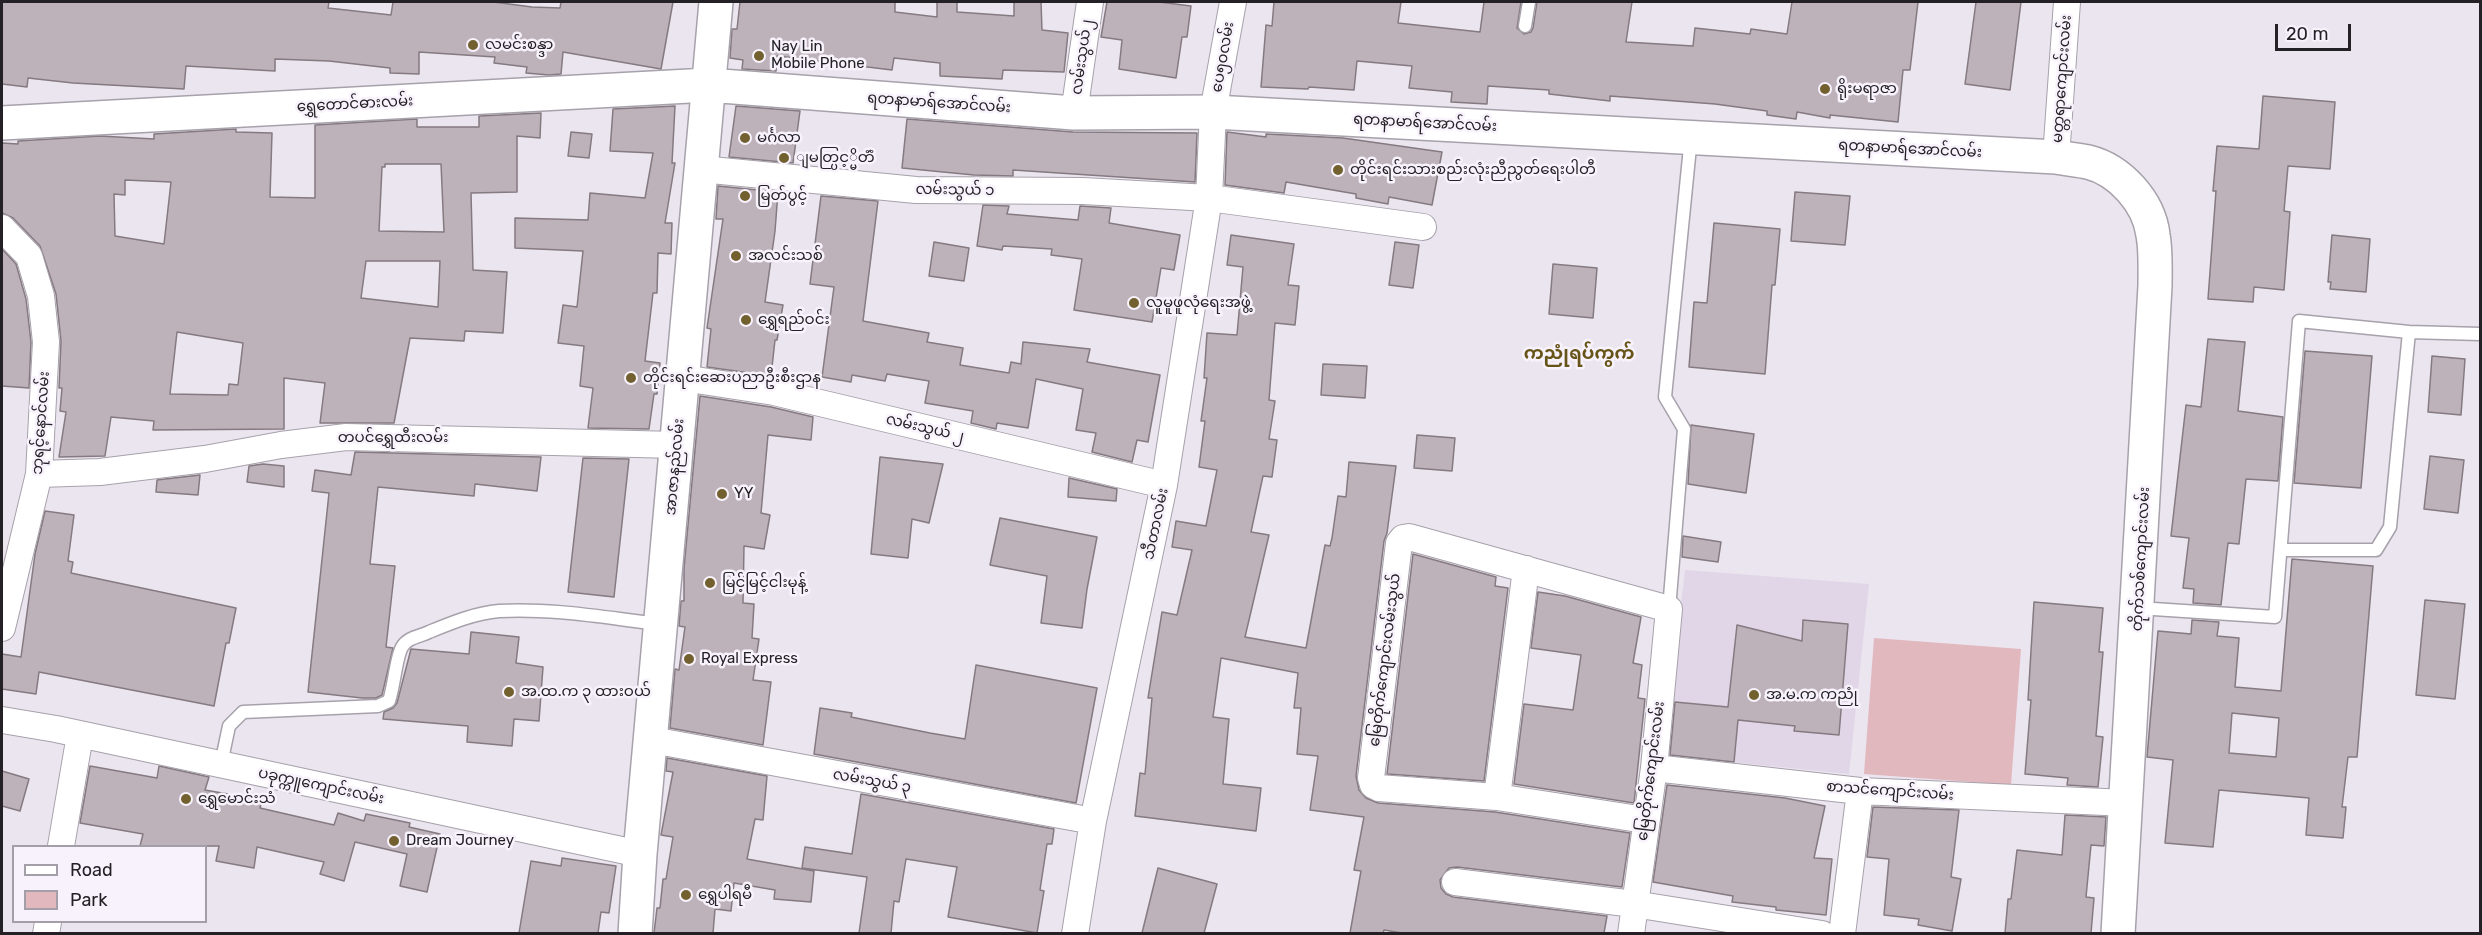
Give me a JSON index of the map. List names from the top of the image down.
{
  "streets": {
    "street": [
      "လမ်းသွယ်၂",
      "ပေ၅၀လမ်း",
      "မတ္တရာကျောင်းလမ်း",
      "ရတနာမာရ်အောင်လမ်း",
      "ရွှေတောင်ဓားလမ်း",
      "လမ်းသွယ် ၁",
      "ဘုရင့်နောင်လမ်း",
      "လမ်းသွယ် ၂",
      "တပင်ရွှေထီးလမ်း",
      "အာဇာနည်လမ်း",
      "သီတာလမ်း",
      "တိုက်သစ်ကျောင်းလမ်း",
      "မြေတိုက်ကျောင်းလမ်းသွယ်",
      "မြေတိုက်ကျောင်းလမ်း",
      "လမ်းသွယ် ၃",
      "ပခုက္ကူကျောင်းလမ်း",
      "စာသင်ကျောင်းလမ်း"
    ]
  },
  "crossings": [
    ["လမ်းသွယ်၂", "ရတနာမာရ်အောင်လမ်း"],
    ["ပေ၅၀လမ်း", "ရတနာမာရ်အောင်လမ်း"],
    ["ပေ၅၀လမ်း", "သီတာလမ်း"],
    ["မတ္တရာကျောင်းလမ်း", "ရတနာမာရ်အောင်လမ်း"],
    ["ရတနာမာရ်အောင်လမ်း", "ရွှေတောင်ဓားလမ်း"],
    ["ရတနာမာရ်အောင်လမ်း", "အာဇာနည်လမ်း"],
    ["ရတနာမာရ်အောင်လမ်း", "သီတာလမ်း"],
    ["ရတနာမာရ်အောင်လမ်း", "တိုက်သစ်ကျောင်းလမ်း"],
    ["ရွှေတောင်ဓားလမ်း", "အာဇာနည်လမ်း"],
    ["လမ်းသွယ် ၁", "အာဇာနည်လမ်း"],
    ["လမ်းသွယ် ၁", "သီတာလမ်း"],
    ["ဘုရင့်နောင်လမ်း", "တပင်ရွှေထီးလမ်း"],
    ["လမ်းသွယ် ၂", "အာဇာနည်လမ်း"],
    ["လမ်းသွယ် ၂", "သီတာလမ်း"],
    ["တပင်ရွှေထီးလမ်း", "အာဇာနည်လမ်း"],
    ["အာဇာနည်လမ်း", "လမ်းသွယ် ၃"],
    ["အာဇာနည်လမ်း", "ပခုက္ကူကျောင်းလမ်း"],
    ["သီတာလမ်း", "လမ်းသွယ် ၃"],
    ["တိုက်သစ်ကျောင်းလမ်း", "စာသင်ကျောင်းလမ်း"],
    ["မြေတိုက်ကျောင်းလမ်းသွယ်", "မြေတိုက်ကျောင်းလမ်း"],
    ["မြေတိုက်ကျောင်းလမ်း", "စာသင်ကျောင်းလမ်း"]
  ],
  "districts": ["ကညုံရပ်ကွက်"],
  "places": [
    "လမင်းစန္ဒာ",
    "Nay Lin Mobile Phone",
    "ရိုးမရာဇာ",
    "မင်္ဂလာ",
    "ျမတ္ပြင့္မိတၱဴ",
    "တိုင်းရင်းသားစည်းလုံးညီညွတ်ရေးပါတီ",
    "မြတ်ပွင့်",
    "အလင်းသစ်",
    "လူမူဖူလုံရေးအဖွဲ့",
    "ရွှေရည်ဝင်း",
    "တိုင်းရင်းဆေးပညာဦးစီးဌာန",
    "YY",
    "မြင့်မြင့်ငါးမုန့်",
    "Royal Express",
    "အ.ထ.က ၃ ထားဝယ်",
    "အ.မ.က ကညုံ",
    "ရွှေမောင်းသံ",
    "Dream Journey",
    "ရွှေပါရမီ"
  ],
  "legend": ["Road", "Park"],
  "scale_bar": "20 m"
}
